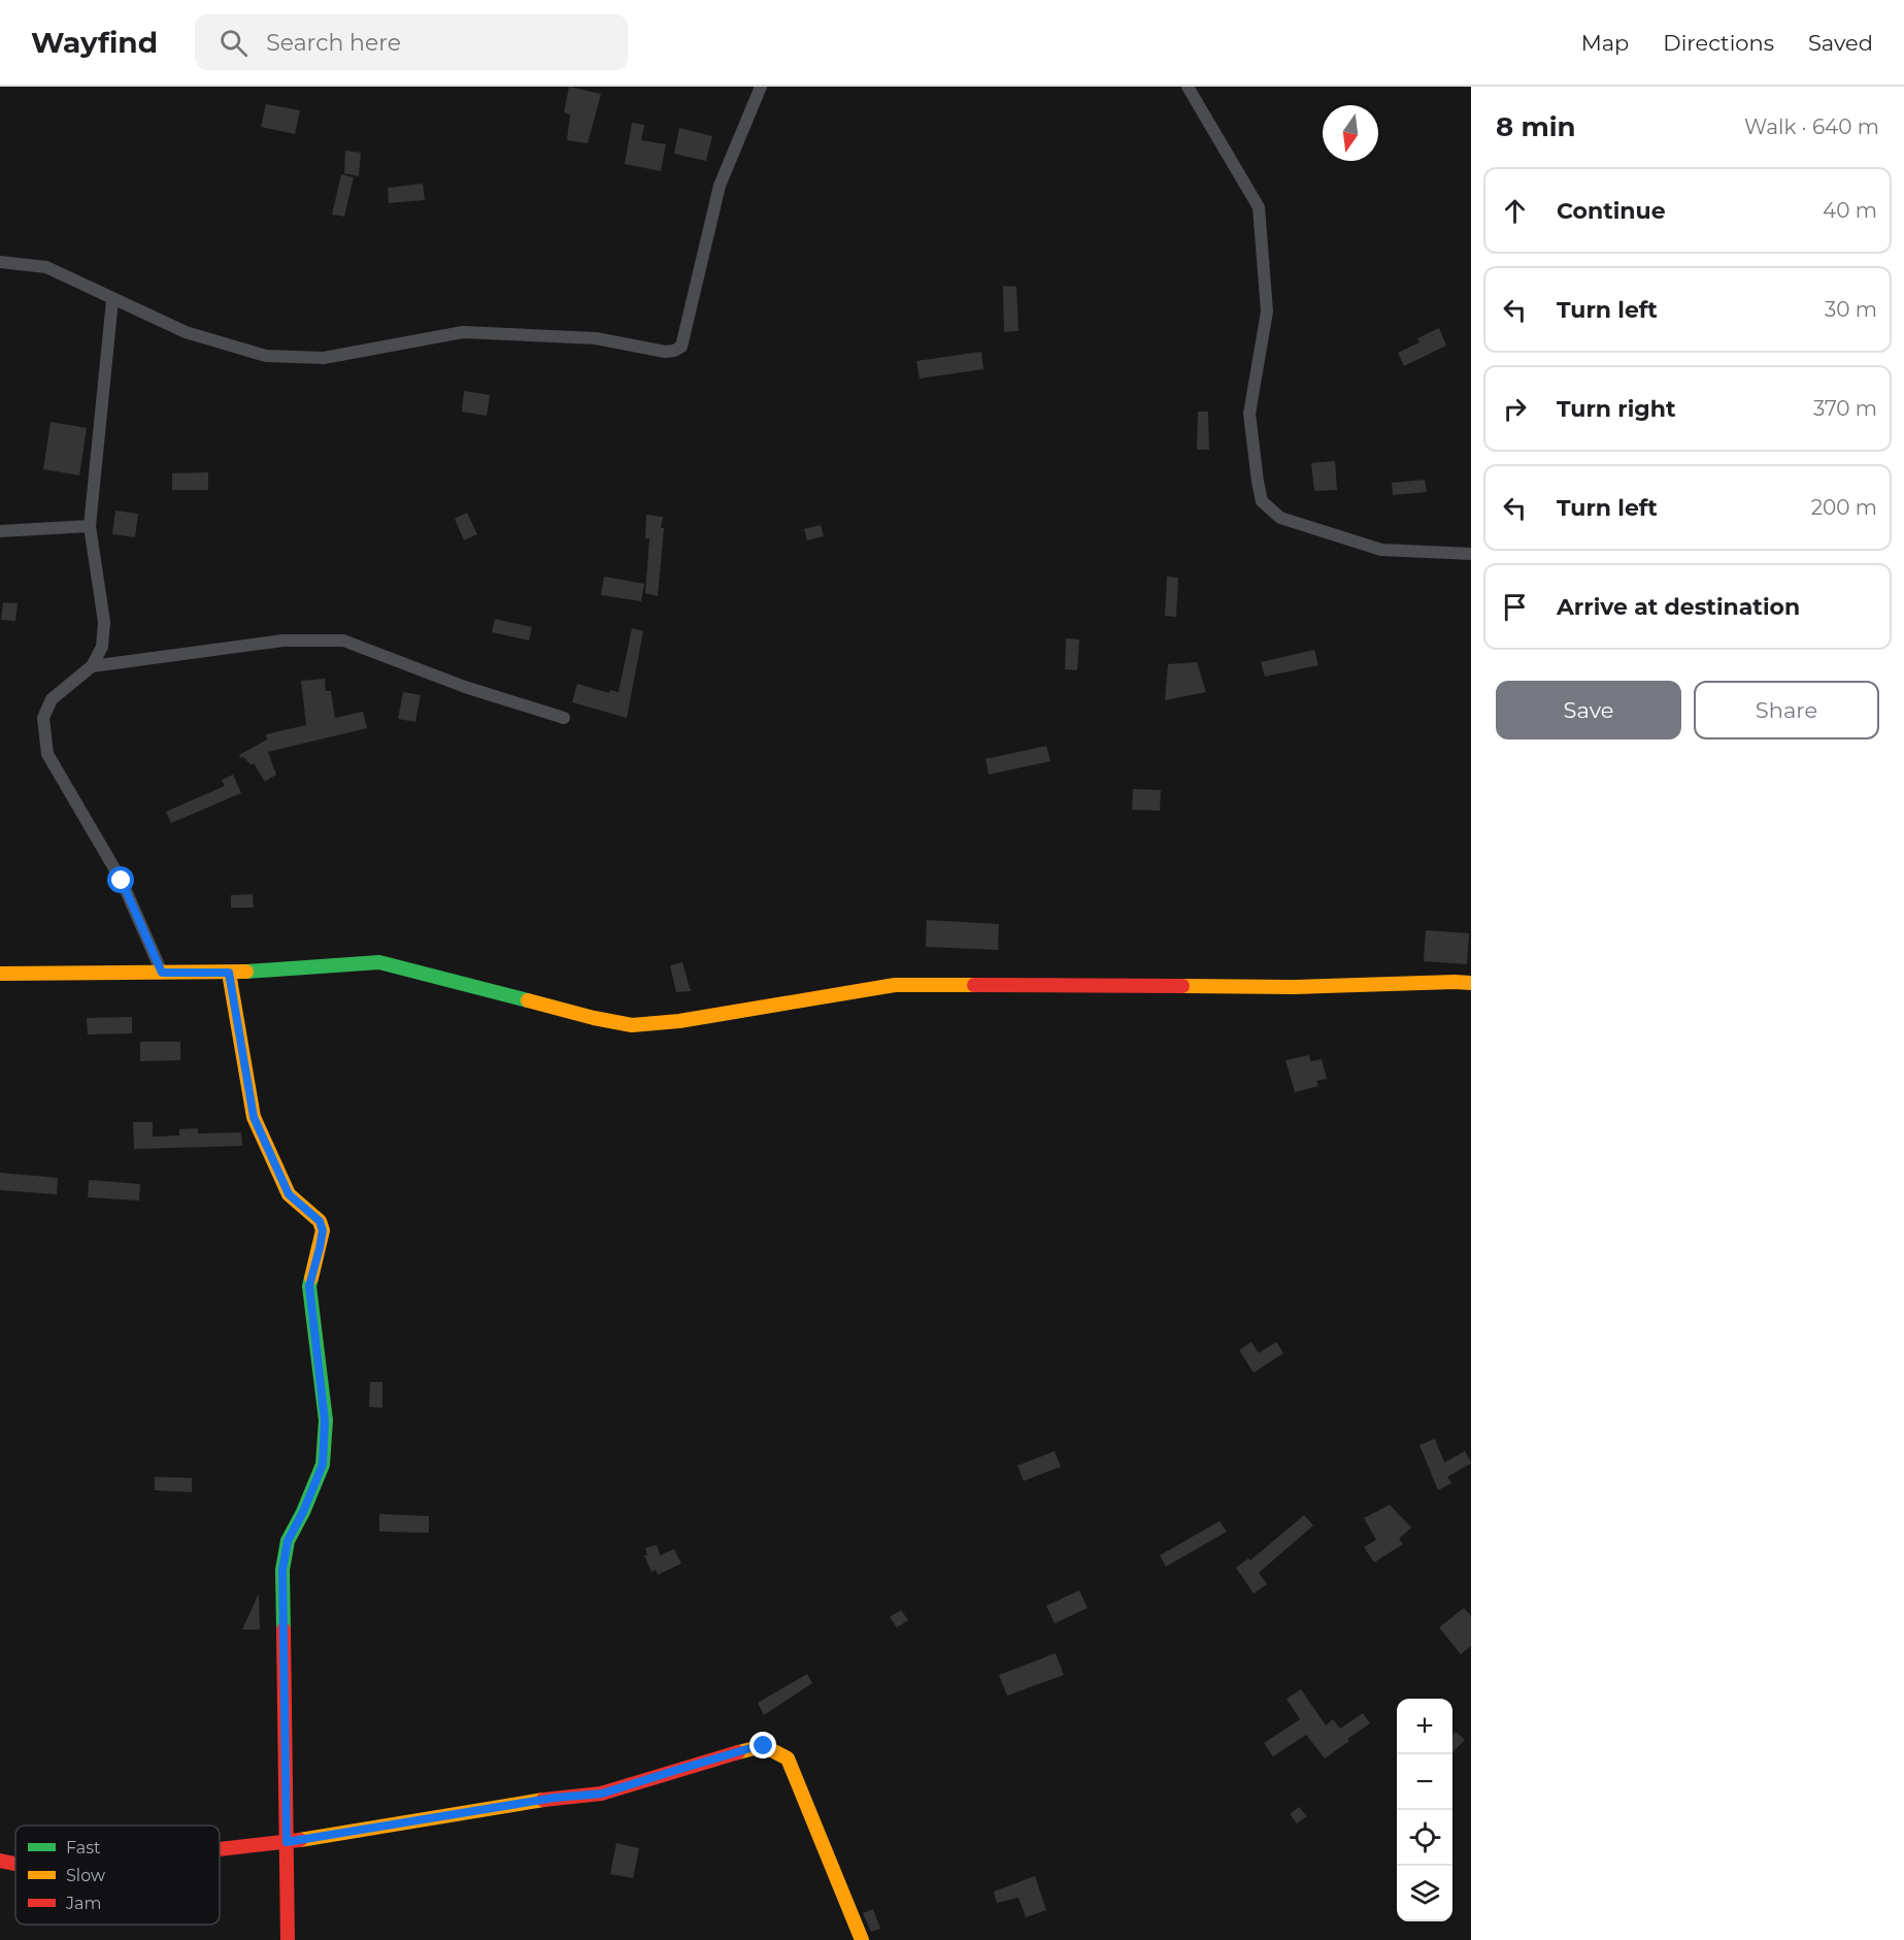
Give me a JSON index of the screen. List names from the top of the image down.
{
  "legend": ["Fast", "Slow", "Jam"],
  "north": "bottom",
  "page": {
    "header": "Wayfind",
    "search": "Search here",
    "nav": ["Map", "Directions", "Saved"],
    "heading": ["8 min", "Walk · 640 m"],
    "list": [
      ["Continue", "40 m"],
      ["Turn left", "30 m"],
      ["Turn right", "370 m"],
      ["Turn left", "200 m"],
      "Arrive at destination"
    ],
    "buttons": ["Save", "Share"],
    "map_buttons": ["+", "−"]
  }
}
